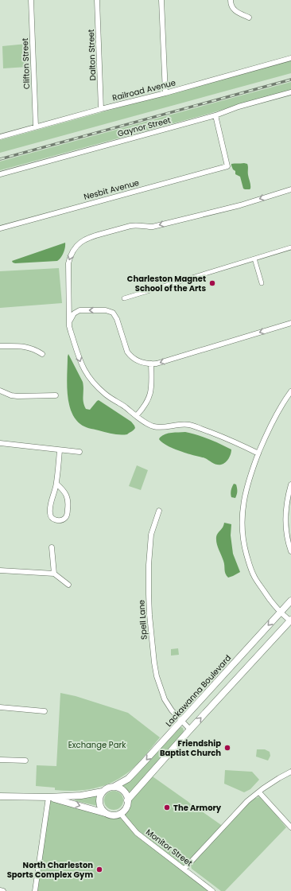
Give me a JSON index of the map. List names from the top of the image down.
{
  "streets": {
    "street": [
      "Dalton Street",
      "Clifton Street",
      "Railroad Avenue",
      "Gaynor Street",
      "Nesbit Avenue",
      "Spell Lane",
      "Lackawanna Boulevard",
      "Monitor Street"
    ]
  },
  "crossings": [
    ["Dalton Street", "Railroad Avenue"],
    ["Clifton Street", "Railroad Avenue"],
    ["Gaynor Street", "Nesbit Avenue"],
    ["Spell Lane", "Lackawanna Boulevard"],
    ["Lackawanna Boulevard", "Monitor Street"]
  ],
  "parks": ["Exchange Park"],
  "places": [
    "Charleston Magnet School of the Arts",
    "Friendship Baptist Church",
    "The Armory",
    "North Charleston Sports Complex Gym"
  ]
}
